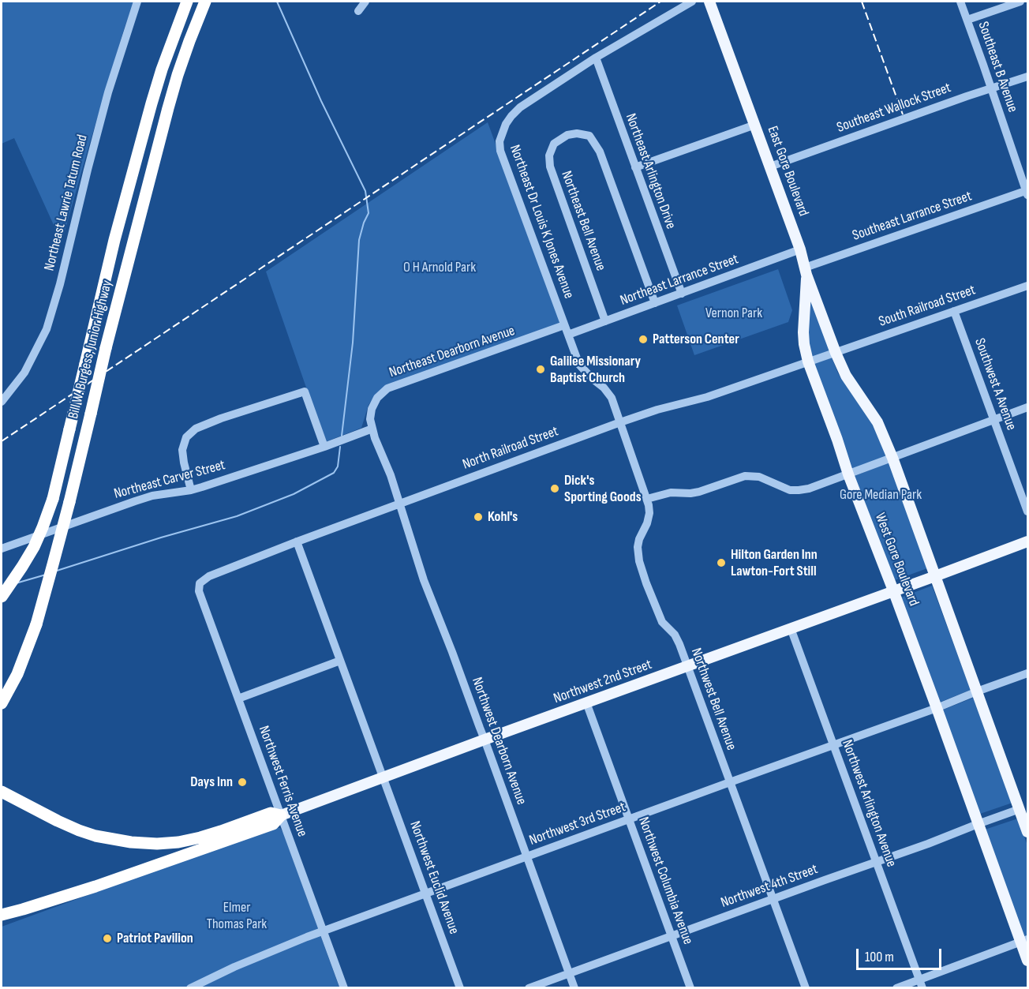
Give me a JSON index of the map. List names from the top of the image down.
{
  "streets": {
    "highway": ["Bill W. Burgess, Junior Highway"],
    "main road": ["East Gore Boulevard", "West Gore Boulevard", "Northwest 2nd Street"],
    "street": [
      "Southeast B Avenue",
      "Southeast Wallock Street",
      "Northeast Arlington Drive",
      "Northeast Lawrie Tatum Road",
      "Southeast Larrance Street",
      "Northeast Bell Avenue",
      "Northeast Dr Louis K Jones Avenue",
      "Northeast Larrance Street",
      "South Railroad Street",
      "Northeast Dearborn Avenue",
      "Southwest A Avenue",
      "North Railroad Street",
      "Northeast Carver Street",
      "Northwest Bell Avenue",
      "Northwest Dearborn Avenue",
      "Northwest Ferris Avenue",
      "Northwest Arlington Avenue",
      "Northwest 3rd Street",
      "Northwest Euclid Avenue",
      "Northwest Columbia Avenue",
      "Northwest 4th Street"
    ]
  },
  "crossings": [
    ["Southeast B Avenue", "Southeast Wallock Street"],
    ["Southeast B Avenue", "Southeast Larrance Street"],
    ["Southeast Wallock Street", "East Gore Boulevard"],
    ["Northeast Arlington Drive", "Northeast Dr Louis K Jones Avenue"],
    ["Northeast Arlington Drive", "Northeast Larrance Street"],
    ["East Gore Boulevard", "Southeast Larrance Street"],
    ["East Gore Boulevard", "Northeast Larrance Street"],
    ["East Gore Boulevard", "South Railroad Street"],
    ["East Gore Boulevard", "North Railroad Street"],
    ["East Gore Boulevard", "West Gore Boulevard"],
    ["Southeast Larrance Street", "West Gore Boulevard"],
    ["Northeast Bell Avenue", "Northeast Larrance Street"],
    ["Northeast Dr Louis K Jones Avenue", "Northeast Dearborn Avenue"],
    ["South Railroad Street", "Southwest A Avenue"],
    ["South Railroad Street", "North Railroad Street"],
    ["South Railroad Street", "West Gore Boulevard"],
    ["Northeast Dearborn Avenue", "North Railroad Street"],
    ["Northeast Dearborn Avenue", "Northeast Carver Street"],
    ["Northeast Dearborn Avenue", "Northwest Dearborn Avenue"],
    ["North Railroad Street", "West Gore Boulevard"],
    ["North Railroad Street", "Northwest Bell Avenue"],
    ["North Railroad Street", "Northwest Dearborn Avenue"],
    ["North Railroad Street", "Northwest Ferris Avenue"],
    ["North Railroad Street", "Northwest Euclid Avenue"],
    ["West Gore Boulevard", "Northwest 2nd Street"],
    ["West Gore Boulevard", "Northwest 3rd Street"],
    ["West Gore Boulevard", "Northwest 4th Street"],
    ["Northwest 2nd Street", "Northwest Bell Avenue"],
    ["Northwest 2nd Street", "Northwest Dearborn Avenue"],
    ["Northwest 2nd Street", "Northwest Ferris Avenue"],
    ["Northwest 2nd Street", "Northwest Arlington Avenue"],
    ["Northwest 2nd Street", "Northwest Euclid Avenue"],
    ["Northwest 2nd Street", "Northwest Columbia Avenue"],
    ["Northwest Bell Avenue", "Northwest 3rd Street"],
    ["Northwest Bell Avenue", "Northwest 4th Street"],
    ["Northwest Dearborn Avenue", "Northwest 3rd Street"],
    ["Northwest Dearborn Avenue", "Northwest 4th Street"],
    ["Northwest Ferris Avenue", "Northwest 3rd Street"],
    ["Northwest Arlington Avenue", "Northwest 3rd Street"],
    ["Northwest Arlington Avenue", "Northwest 4th Street"],
    ["Northwest 3rd Street", "Northwest Euclid Avenue"],
    ["Northwest 3rd Street", "Northwest Columbia Avenue"],
    ["Northwest Columbia Avenue", "Northwest 4th Street"]
  ],
  "parks": [
    "O H Arnold Park",
    "Vernon Park",
    "Gore Median Park",
    "Elmer Thomas Park"
  ],
  "places": [
    "Patterson Center",
    "Galilee Missionary Baptist Church",
    "Dick's Sporting Goods",
    "Kohl's",
    "Hilton Garden Inn Lawton-Fort Still",
    "Days Inn",
    "Patriot Pavilion"
  ],
  "scale_bar": "100 m"
}
